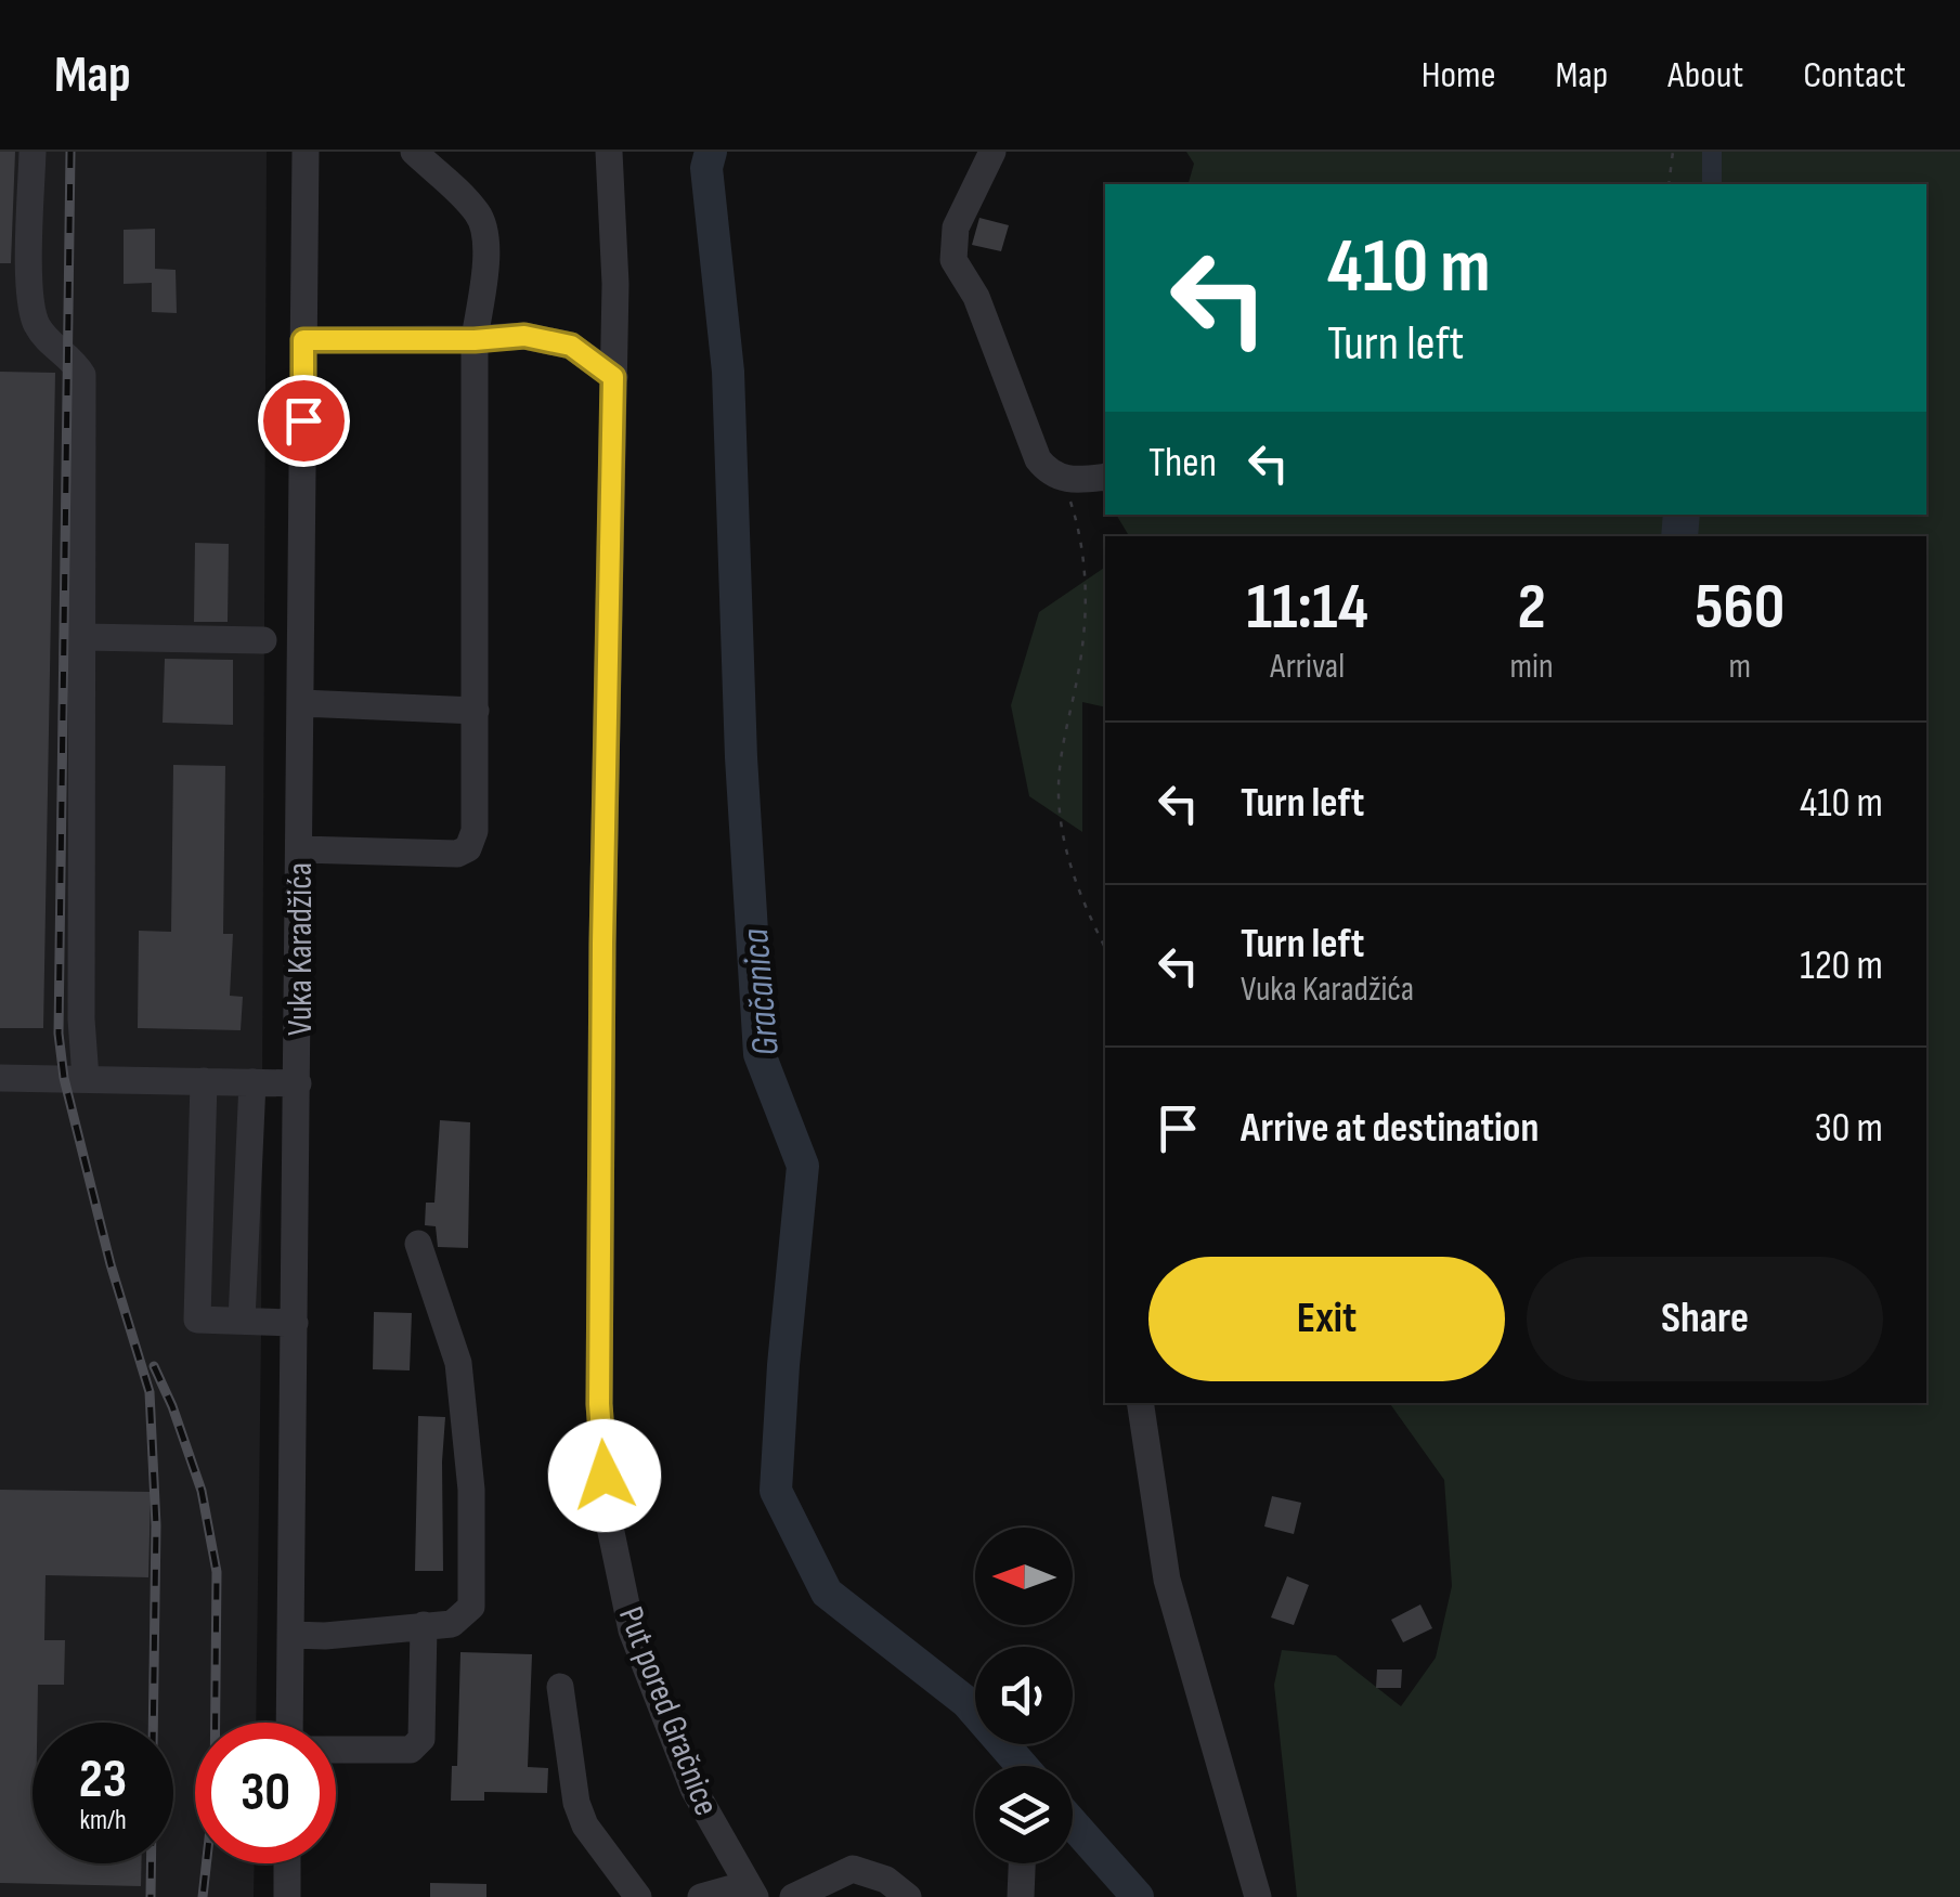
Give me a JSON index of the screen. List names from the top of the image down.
{
  "streets": {
    "street": ["Vuka Karadžića", "Put pored Gračnice"]
  },
  "water": ["Gračanica"],
  "north": "left",
  "page": {
    "header": "Map",
    "nav": [
      "Home",
      "Map",
      "About",
      "Contact"
    ],
    "turn": ["410 m", "Turn left"],
    "then": "Then",
    "eta": [
      "11:14",
      "Arrival",
      "2",
      "min",
      "560",
      "m"
    ],
    "list": [
      {
        "name": "Turn left",
        "value": "410 m"
      },
      {
        "name": "Turn left",
        "note": "Vuka Karadžića",
        "value": "120 m"
      },
      {
        "name": "Arrive at destination",
        "value": "30 m"
      }
    ],
    "buttons": ["Exit", "Share"],
    "speed": "23 km/h",
    "limit": "30"
  }
}
